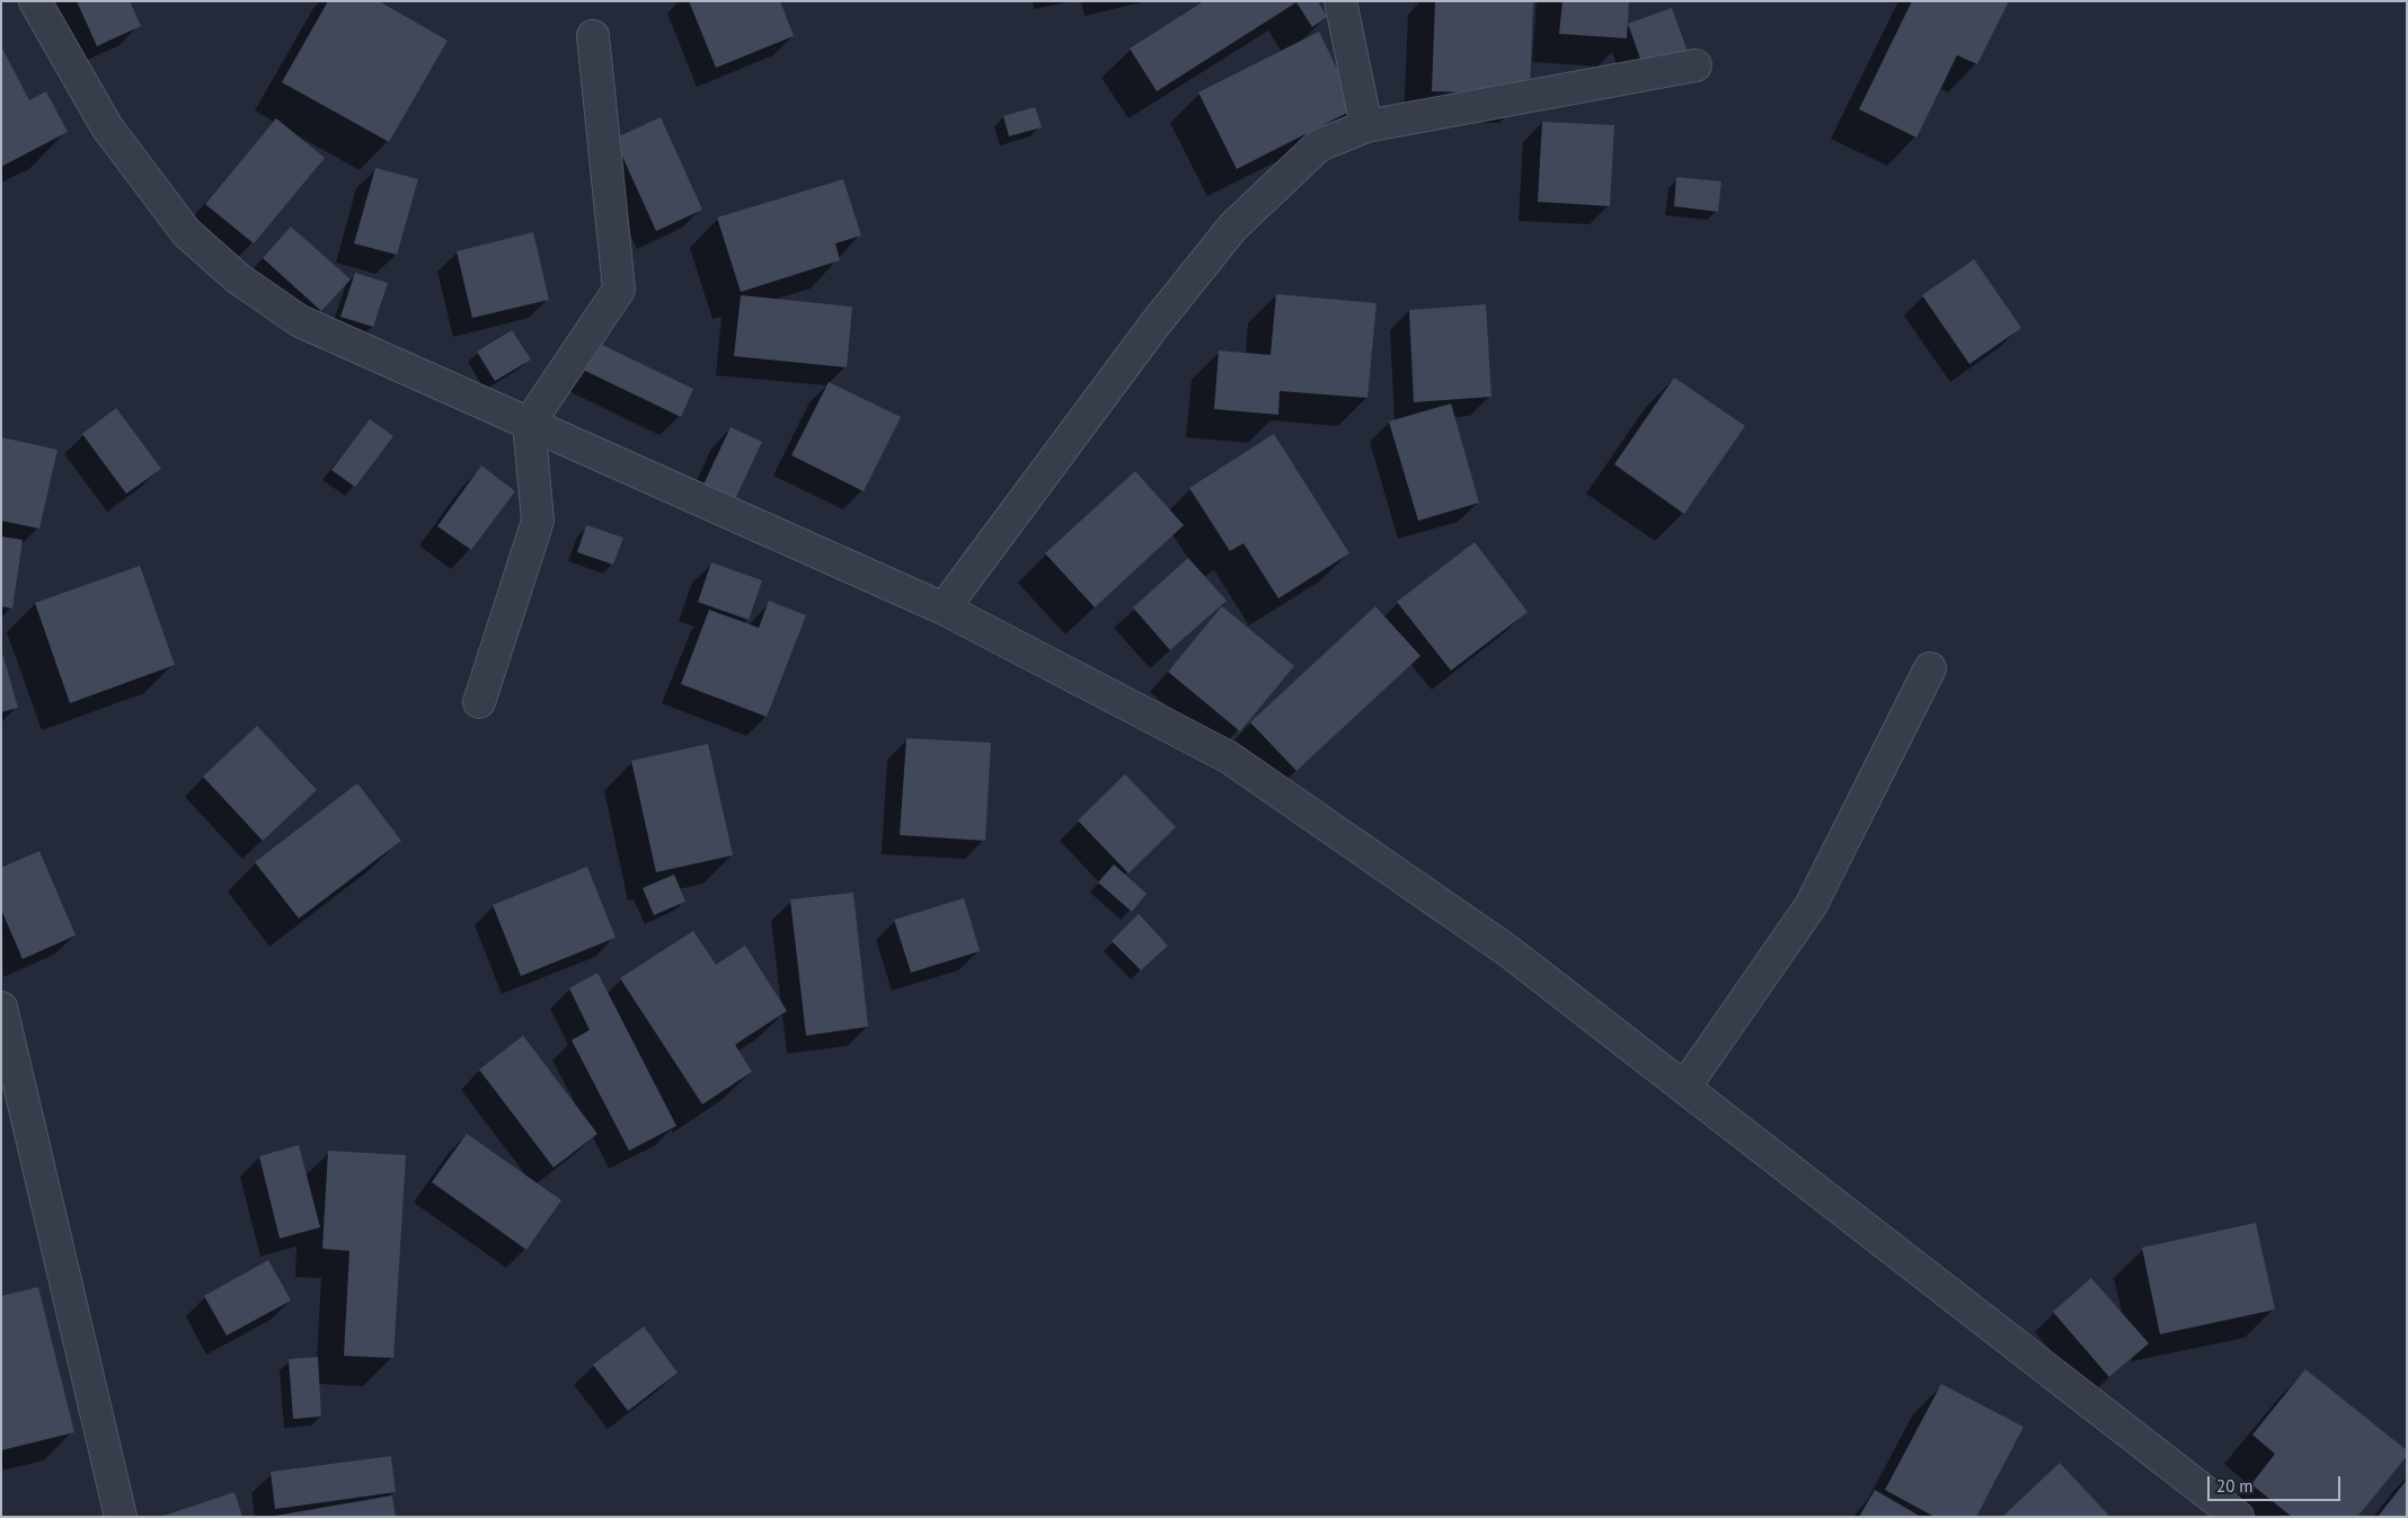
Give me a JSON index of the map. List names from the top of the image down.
{
  "scale_bar": "20 m"
}
